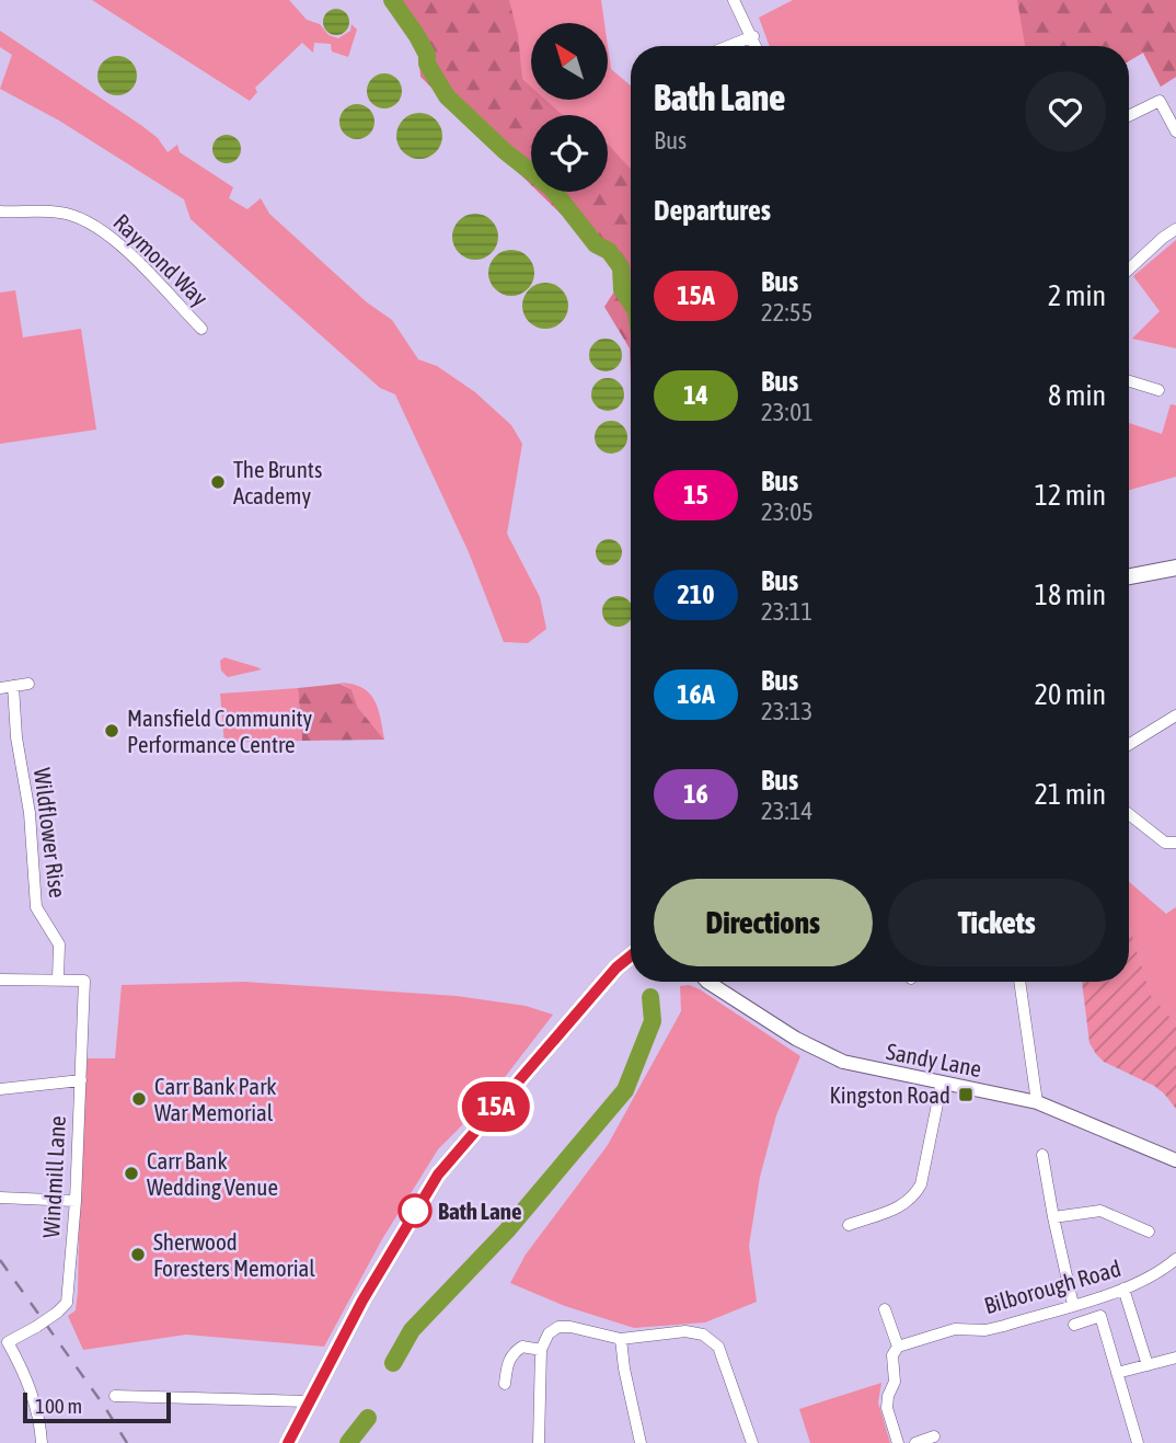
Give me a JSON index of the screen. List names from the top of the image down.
{
  "streets": {
    "street": [
      "Raymond Way",
      "Wildflower Rise",
      "Sandy Lane",
      "Windmill Lane",
      "Bilborough Road"
    ]
  },
  "crossings": [
    ["Wildflower Rise", "Windmill Lane"]
  ],
  "places": {
    "other": [
      "The Brunts Academy",
      "Mansfield Community Performance Centre",
      "Carr Bank Park War Memorial",
      "Carr Bank Wedding Venue",
      "Bath Lane",
      "Sherwood Foresters Memorial"
    ],
    "transit": ["Kingston Road"]
  },
  "lines": ["bus line 15A"],
  "scale_bar": "100 m",
  "north": "top left",
  "page": {
    "on_map": "15A",
    "heading": [
      ["Bath Lane", "Bus"],
      "Departures"
    ],
    "list": [
      {
        "mark": "15A",
        "name": "Bus",
        "note": "22:55",
        "value": "2 min"
      },
      {
        "mark": "14",
        "name": "Bus",
        "note": "23:01",
        "value": "8 min"
      },
      {
        "mark": "15",
        "name": "Bus",
        "note": "23:05",
        "value": "12 min"
      },
      {
        "mark": "210",
        "name": "Bus",
        "note": "23:11",
        "value": "18 min"
      },
      {
        "mark": "16A",
        "name": "Bus",
        "note": "23:13",
        "value": "20 min"
      },
      {
        "mark": "16",
        "name": "Bus",
        "note": "23:14",
        "value": "21 min"
      }
    ],
    "buttons": ["Directions", "Tickets"],
    "scale": "100 m"
  }
}
